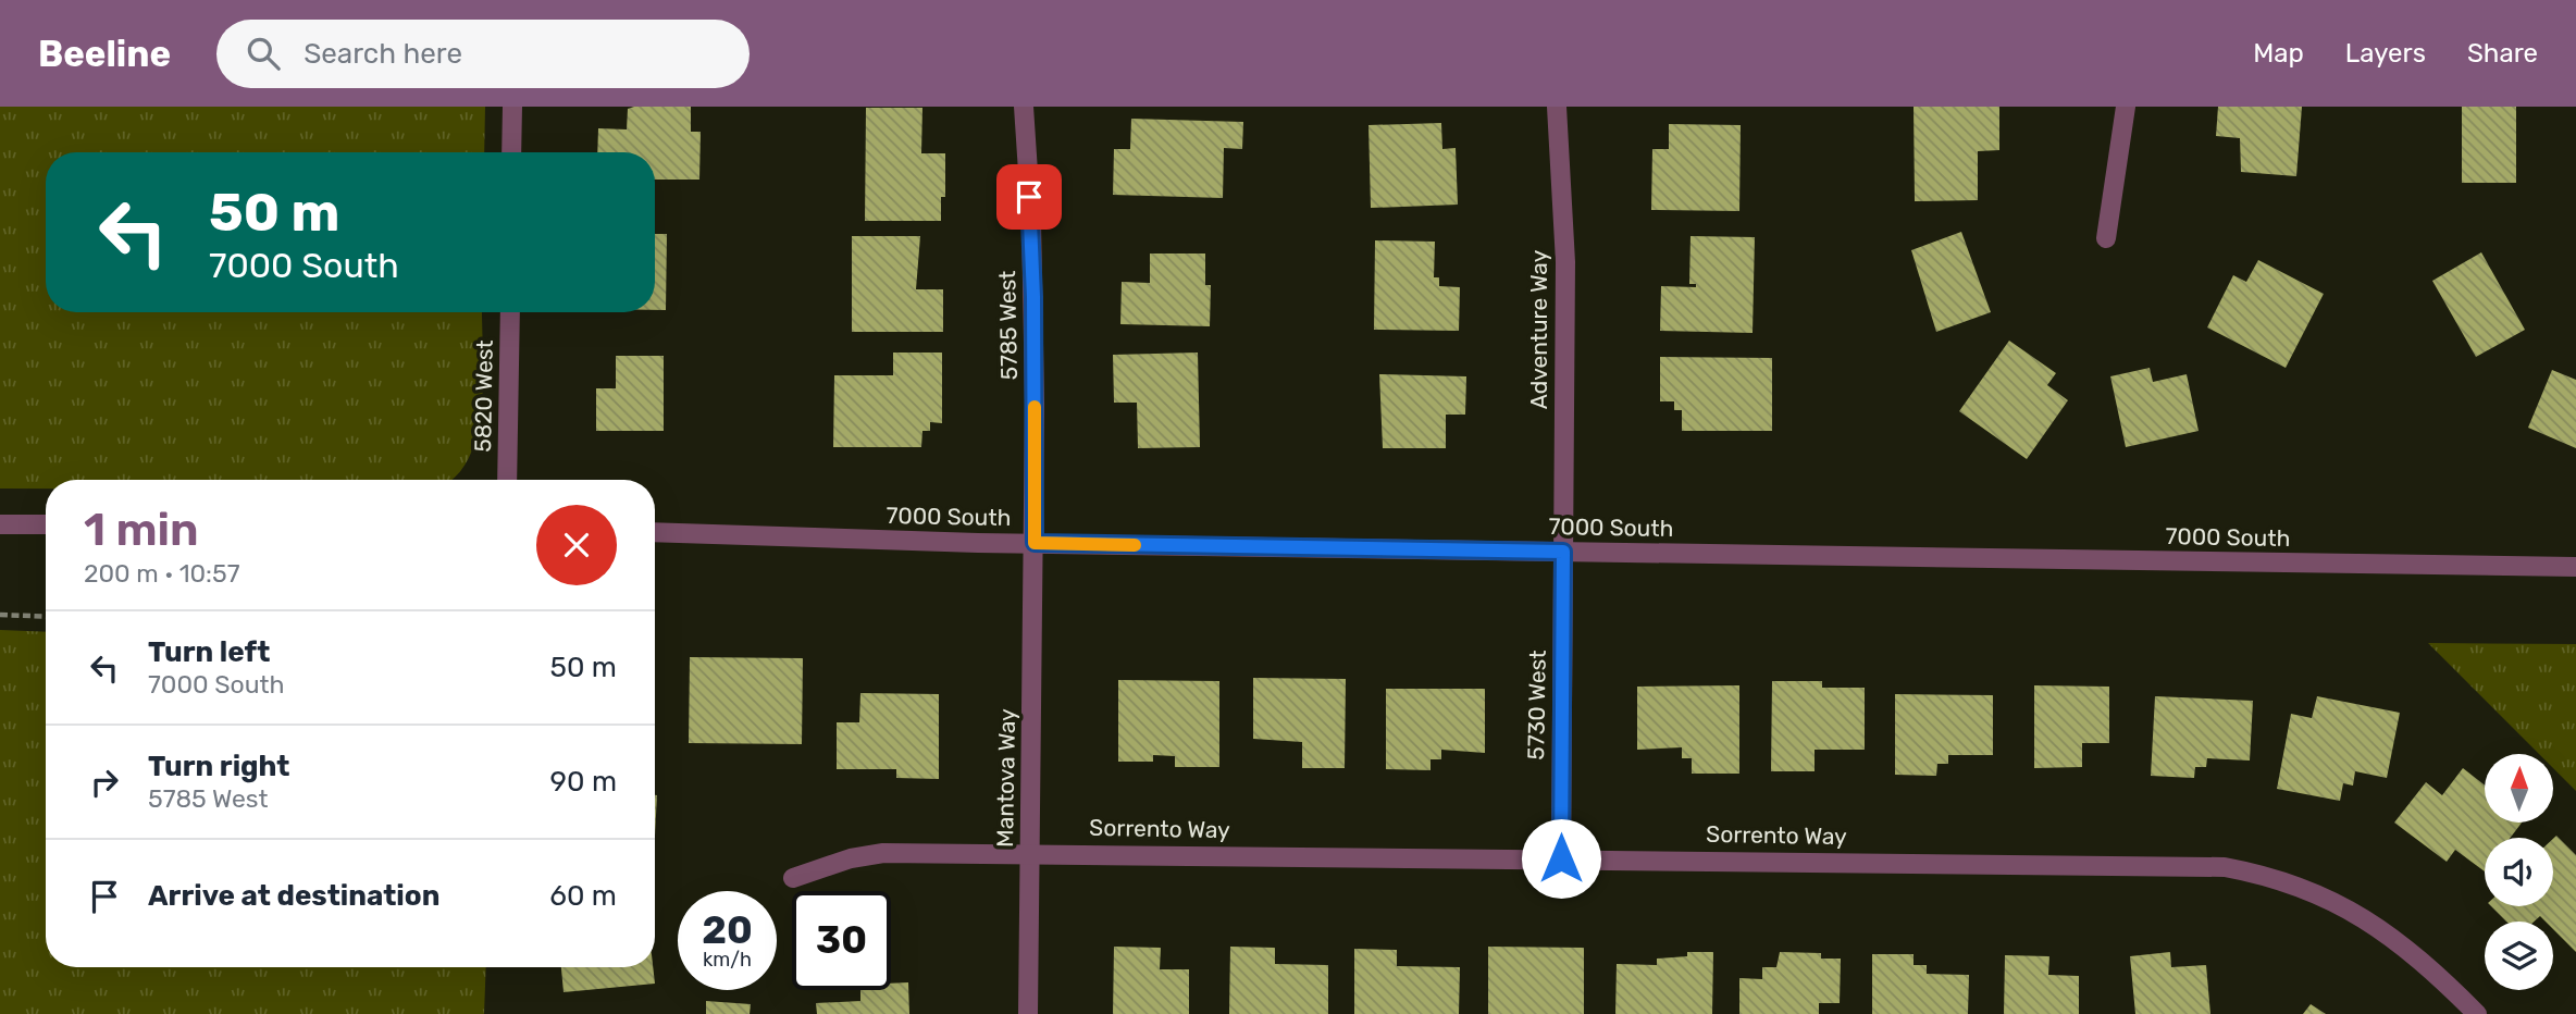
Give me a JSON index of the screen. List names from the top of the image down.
{
  "streets": {
    "street": [
      "5785 West",
      "Adventure Way",
      "5820 West",
      "7000 South",
      "5730 West",
      "Mantova Way",
      "Sorrento Way"
    ]
  },
  "crossings": [
    ["5785 West", "7000 South"],
    ["5785 West", "Mantova Way"],
    ["Adventure Way", "7000 South"],
    ["Adventure Way", "5730 West"],
    ["7000 South", "5730 West"],
    ["7000 South", "Mantova Way"],
    ["5730 West", "Sorrento Way"],
    ["Mantova Way", "Sorrento Way"]
  ],
  "north": "top",
  "page": {
    "header": "Beeline",
    "search": "Search here",
    "nav": ["Map", "Layers", "Share"],
    "turn": ["50 m", "7000 South"],
    "heading": ["1 min", "200 m · 10:57"],
    "list": [
      {
        "name": "Turn left",
        "note": "7000 South",
        "value": "50 m"
      },
      {
        "name": "Turn right",
        "note": "5785 West",
        "value": "90 m"
      },
      {
        "name": "Arrive at destination",
        "value": "60 m"
      }
    ],
    "speed": "20 km/h",
    "limit": "30"
  }
}
